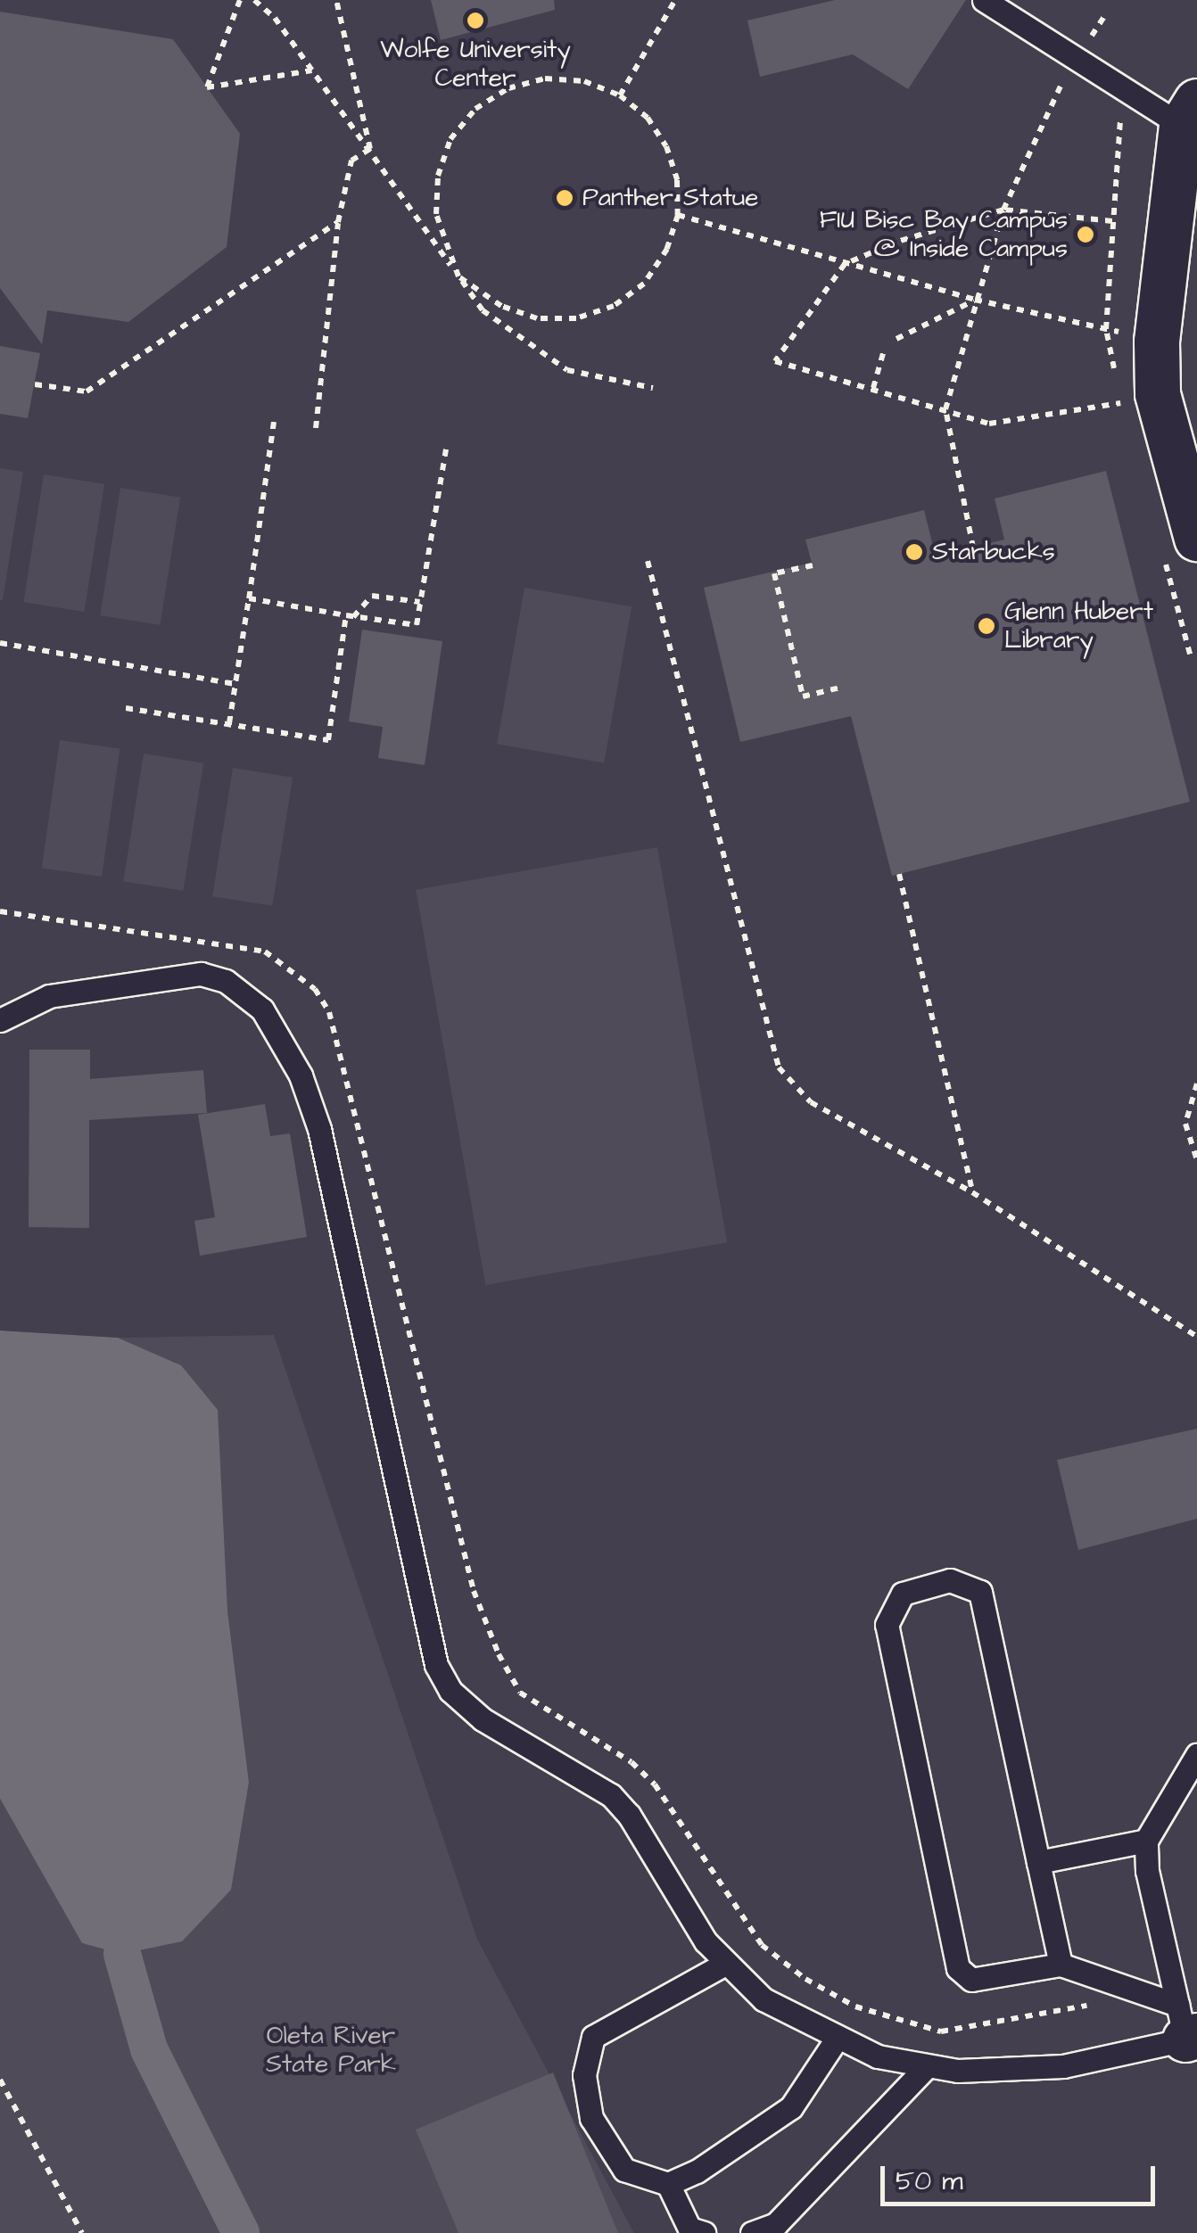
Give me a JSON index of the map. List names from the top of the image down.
{
  "parks": ["Oleta River State Park"],
  "places": [
    "Wolfe University Center",
    "Panther Statue",
    "FIU Bisc Bay Campus @ Inside Campus",
    "Starbucks",
    "Glenn Hubert Library"
  ],
  "scale_bar": "50 m"
}
